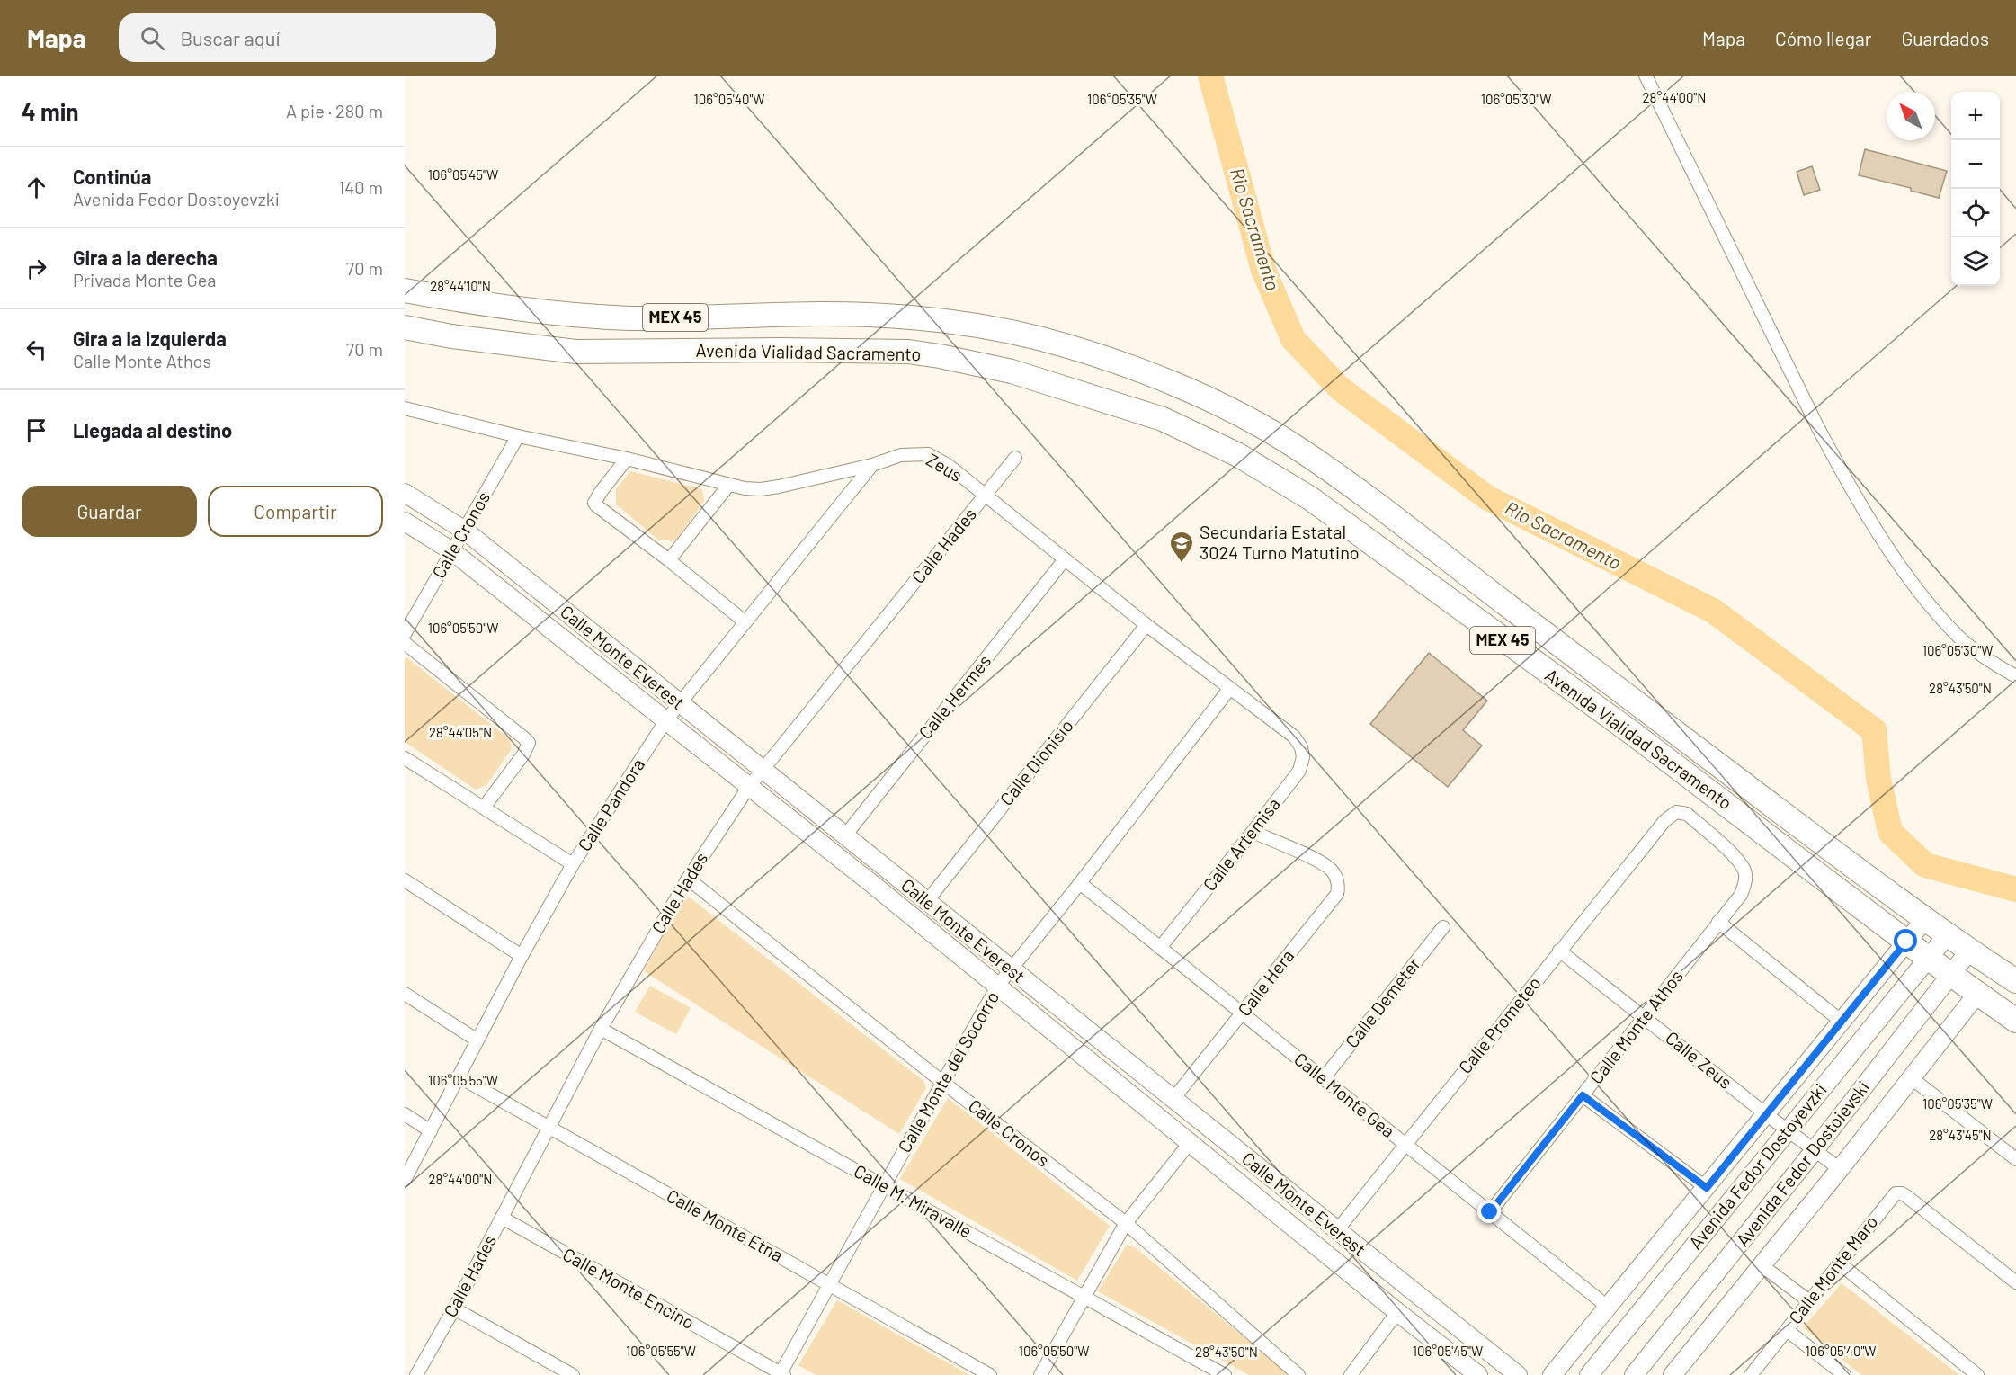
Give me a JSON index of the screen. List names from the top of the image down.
{
  "streets": {
    "highway": ["MEX 45", "Avenida Vialidad Sacramento"],
    "street": [
      "Zeus",
      "Calle Cronos",
      "Calle Hades",
      "Calle Monte Everest",
      "Calle Hermes",
      "Calle Dionisio",
      "Calle Pandora",
      "Calle Artemisa",
      "Calle Hera",
      "Calle Demeter",
      "Calle Prometeo",
      "Calle Monte Athos",
      "Calle Zeus",
      "Calle Monte del Socorro",
      "Calle Monte Gea",
      "Avenida Fedor Dostoievski",
      "Avenida Fedor Dostoyevzki",
      "Calle M. Miravalle",
      "Calle Monte Etna",
      "Calle Monte Maro",
      "Calle Monte Encino"
    ]
  },
  "crossings": [
    ["Avenida Vialidad Sacramento", "Avenida Fedor Dostoievski"],
    ["Avenida Vialidad Sacramento", "Avenida Fedor Dostoyevzki"],
    ["Zeus", "Calle Cronos"],
    ["Zeus", "Calle Hades"],
    ["Zeus", "Calle Hermes"],
    ["Zeus", "Calle Dionisio"],
    ["Zeus", "Calle Pandora"],
    ["Zeus", "Calle Artemisa"],
    ["Zeus", "Calle Monte del Socorro"],
    ["Calle Cronos", "Calle Hades"],
    ["Calle Cronos", "Calle Monte Everest"],
    ["Calle Cronos", "Calle Monte del Socorro"],
    ["Calle Hades", "Calle Monte Everest"],
    ["Calle Hades", "Calle M. Miravalle"],
    ["Calle Hades", "Calle Monte Etna"],
    ["Calle Hades", "Calle Monte Encino"],
    ["Calle Monte Everest", "Calle Hermes"],
    ["Calle Monte Everest", "Calle Dionisio"],
    ["Calle Monte Everest", "Calle Pandora"],
    ["Calle Monte Everest", "Calle Hera"],
    ["Calle Monte Everest", "Calle Prometeo"],
    ["Calle Monte Everest", "Calle Monte del Socorro"],
    ["Calle Pandora", "Calle Monte Etna"],
    ["Calle Artemisa", "Calle Hera"],
    ["Calle Artemisa", "Calle Monte Gea"],
    ["Calle Hera", "Calle Monte Gea"],
    ["Calle Demeter", "Calle Monte Gea"],
    ["Calle Prometeo", "Calle Monte Athos"],
    ["Calle Prometeo", "Calle Zeus"],
    ["Calle Prometeo", "Calle Monte Gea"],
    ["Calle Monte Athos", "Calle Zeus"],
    ["Calle Monte Athos", "Calle Monte Gea"],
    ["Calle Zeus", "Avenida Fedor Dostoievski"],
    ["Calle Zeus", "Avenida Fedor Dostoyevzki"],
    ["Calle Monte del Socorro", "Calle Monte Gea"],
    ["Calle Monte del Socorro", "Calle M. Miravalle"],
    ["Calle Monte del Socorro", "Calle Monte Etna"],
    ["Calle Monte del Socorro", "Calle Monte Encino"],
    ["Calle Monte Gea", "Avenida Fedor Dostoyevzki"]
  ],
  "water": ["Rio Sacramento"],
  "places": {
    "school or university": ["Secundaria Estatal 3024 Turno Matutino"]
  },
  "north": "top left",
  "page": {
    "header": "Mapa",
    "search": "Buscar aquí",
    "nav": ["Mapa", "Cómo llegar", "Guardados"],
    "heading": ["4 min", "A pie · 280 m"],
    "map_buttons": ["+", "−"],
    "list": [
      ["Continúa", "Avenida Fedor Dostoyevzki", "140 m"],
      ["Gira a la derecha", "Privada Monte Gea", "70 m"],
      ["Gira a la izquierda", "Calle Monte Athos", "70 m"],
      "Llegada al destino"
    ],
    "buttons": ["Guardar", "Compartir"]
  },
  "coordinates": [
    "28°44'00\"N",
    "106°05'40\"W",
    "106°05'35\"W",
    "106°05'30\"W",
    "106°05'45\"W",
    "28°44'10\"N",
    "106°05'50\"W",
    "28°43'50\"N",
    "28°44'05\"N",
    "106°05'55\"W",
    "28°43'45\"N"
  ]
}
